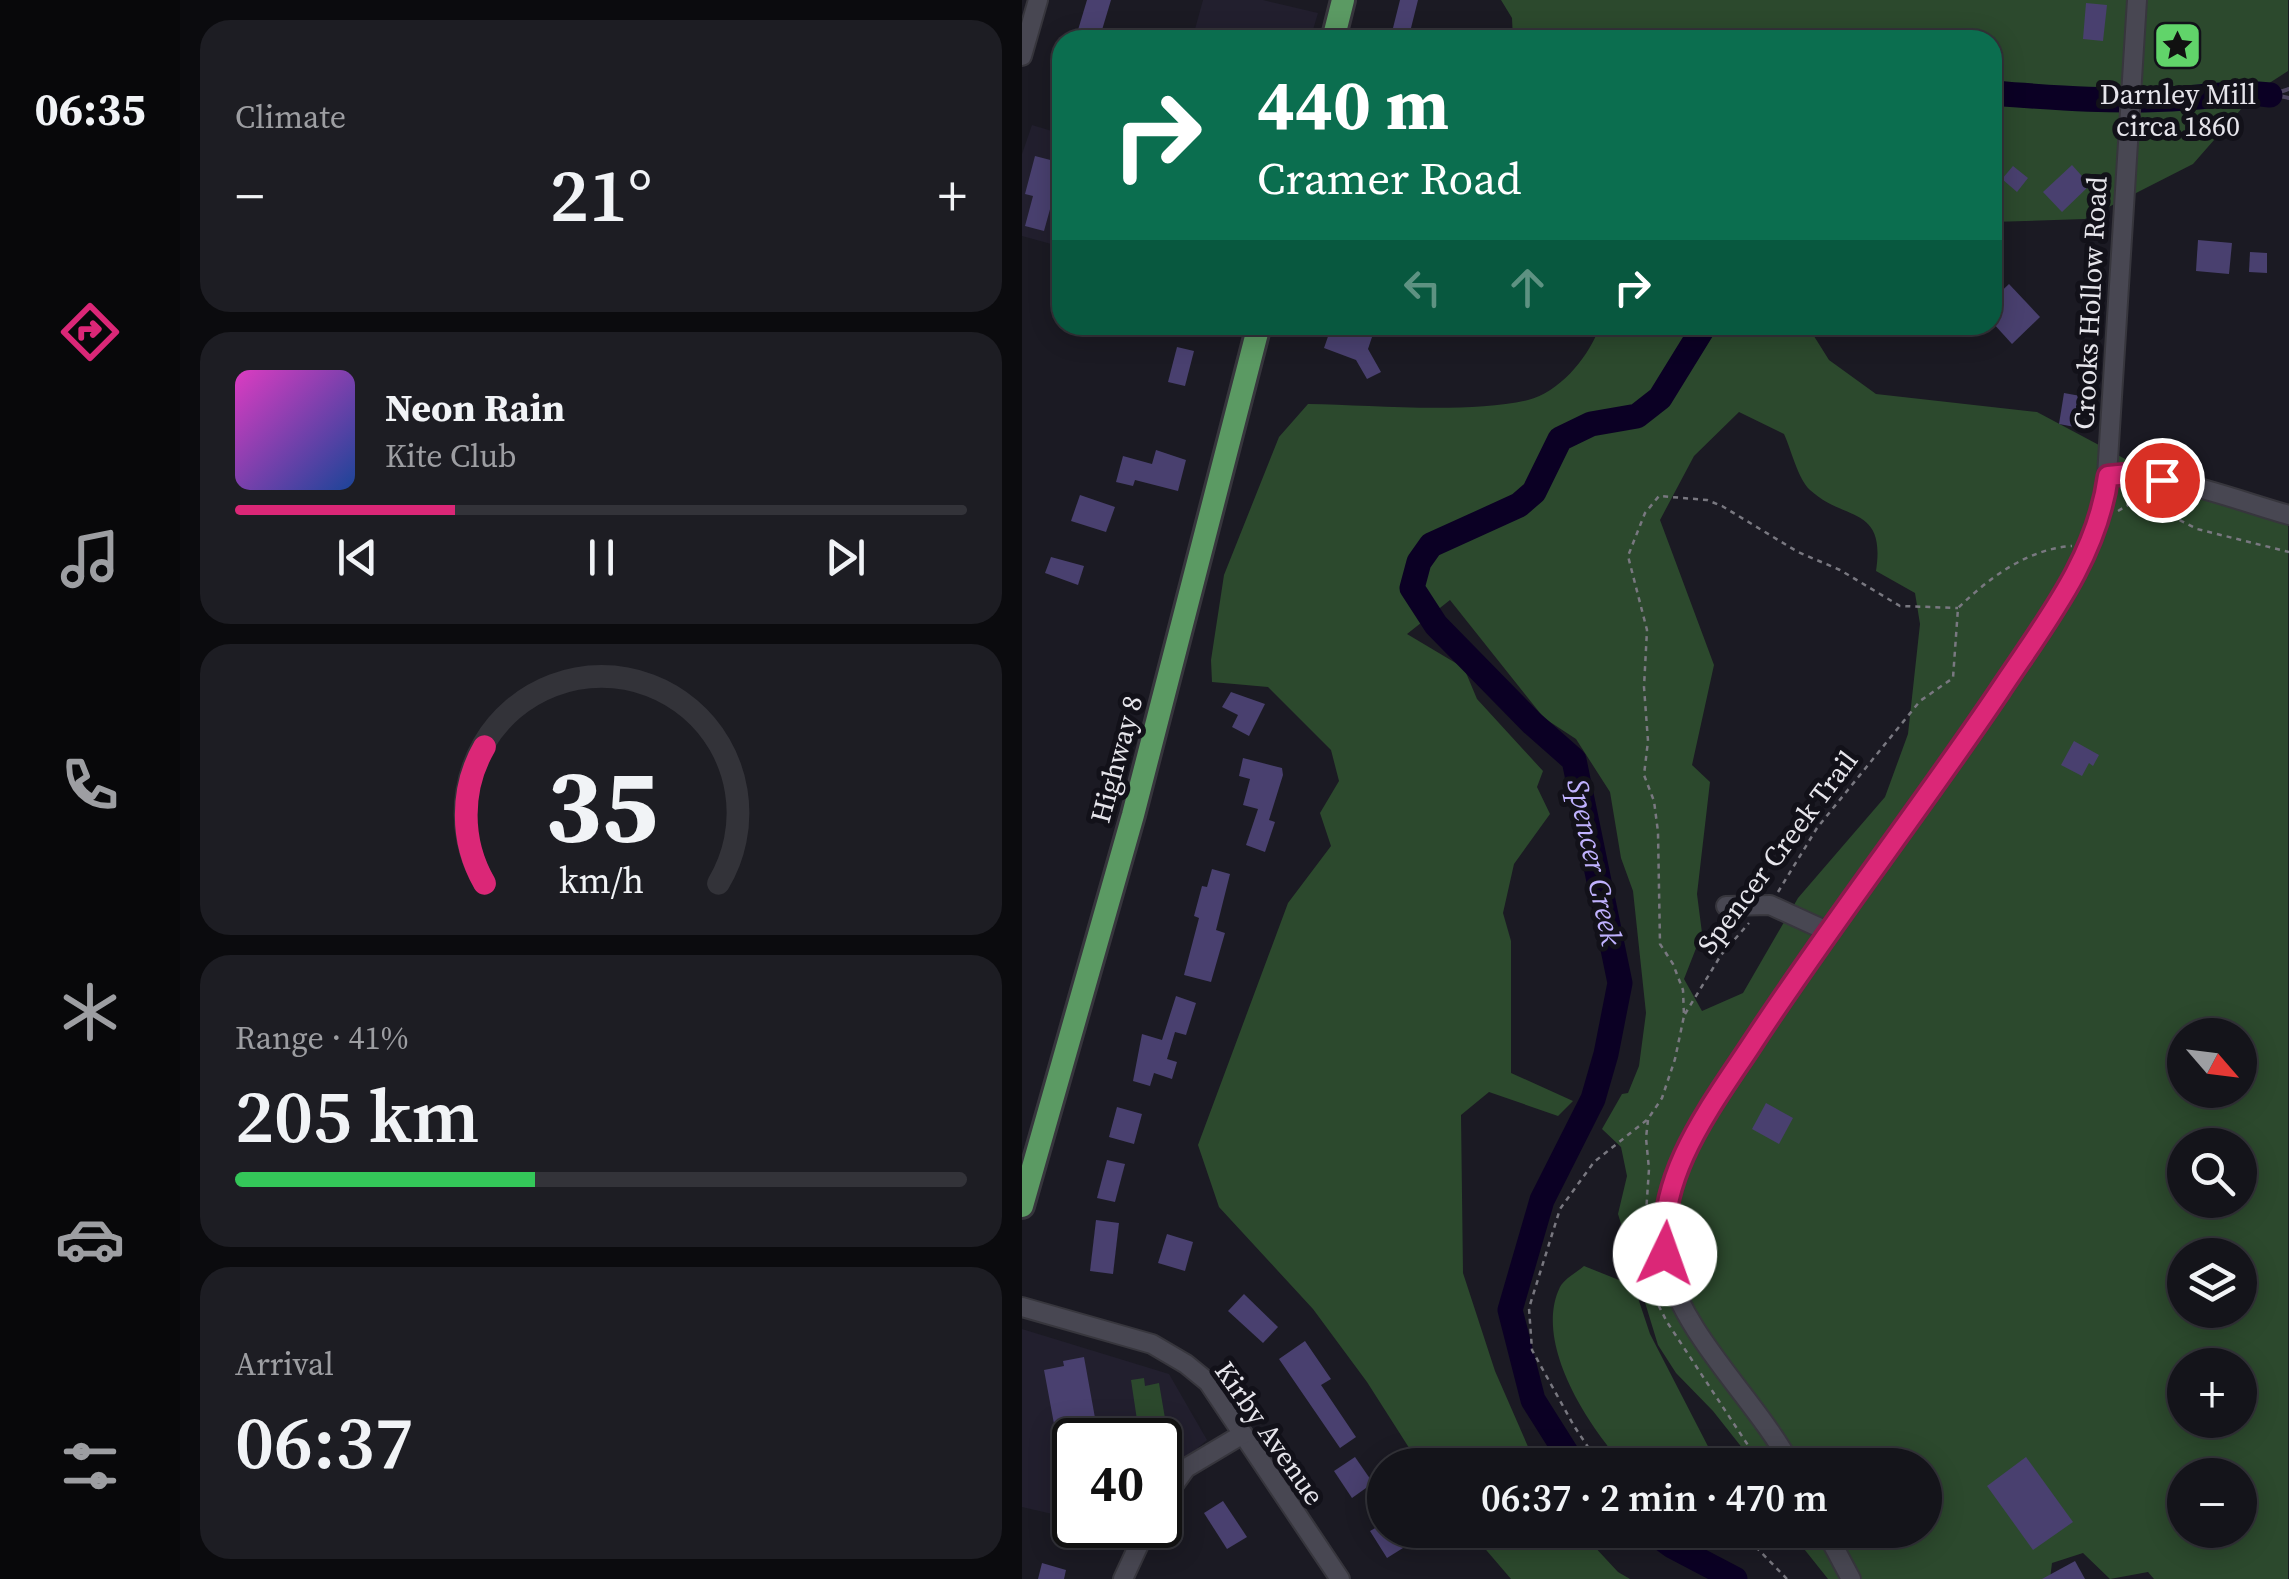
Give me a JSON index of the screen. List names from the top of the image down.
{
  "streets": {
    "main road": ["Highway 8"],
    "street": ["Crooks Hollow Road", "Kirby Avenue"],
    "path": ["Spencer Creek Trail"]
  },
  "water": ["Spencer Creek"],
  "places": {
    "place": ["Darnley Mill circa 1860"]
  },
  "north": "bottom right",
  "page": {
    "tabs": "06:35",
    "tile": [
      "Climate",
      ["Range · 41%", "205 km"],
      ["Arrival", "06:37"]
    ],
    "turn": ["440 m", "Cramer Road"],
    "heat": ["−", "21°", "+"],
    "song": ["Neon Rain", "Kite Club"],
    "map_buttons": ["+", "−"],
    "limit": "40",
    "trip": "06:37 · 2 min · 470 m",
    "gauge": ["35", "km/h"]
  }
}
